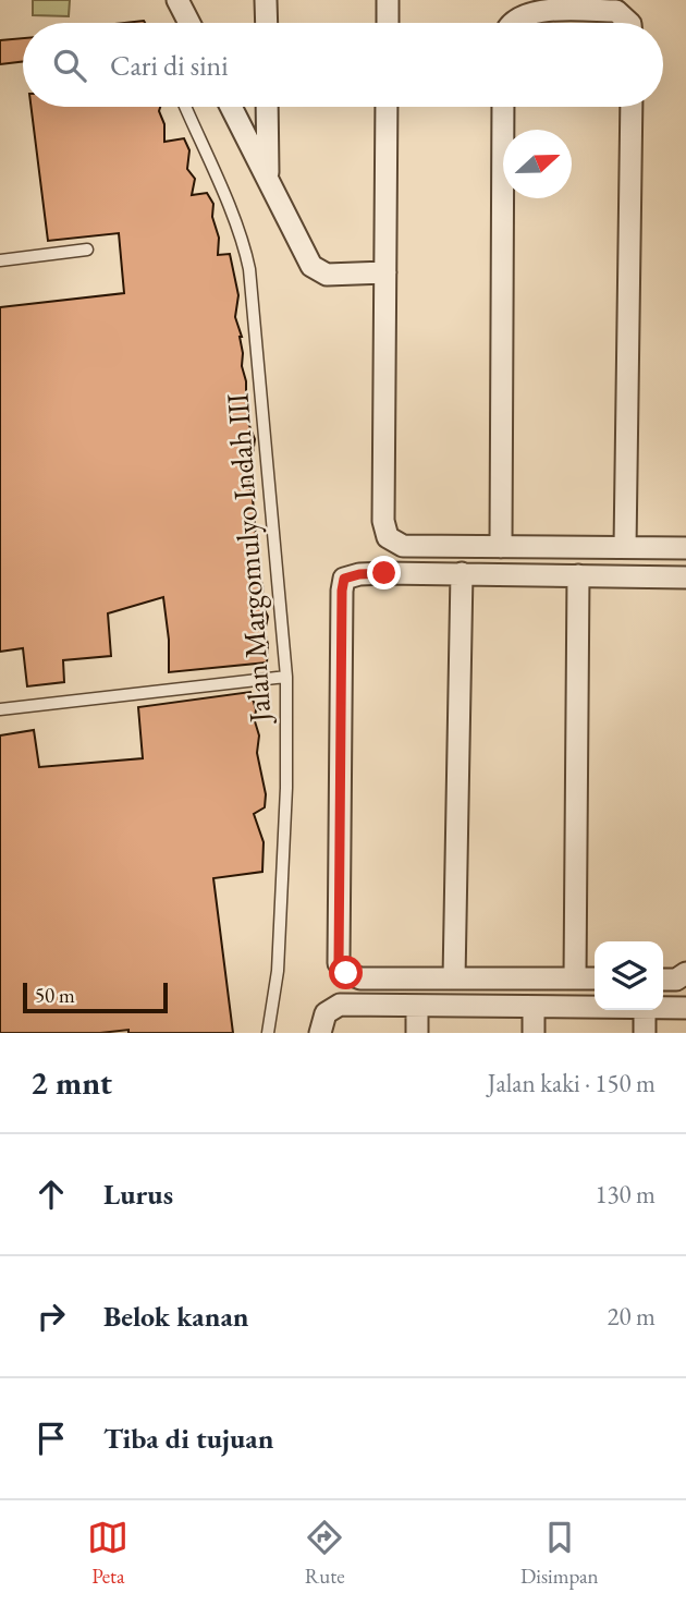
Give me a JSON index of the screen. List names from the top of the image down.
{
  "streets": {
    "lane": ["Jalan Margomulyo Indah III"]
  },
  "scale_bar": "50 m",
  "north": "right",
  "page": {
    "search": "Cari di sini",
    "scale": "50 m",
    "heading": ["2 mnt", "Jalan kaki · 150 m"],
    "list": [
      ["Lurus", "130 m"],
      ["Belok kanan", "20 m"],
      "Tiba di tujuan"
    ],
    "nav": ["Peta", "Rute", "Disimpan"]
  }
}
